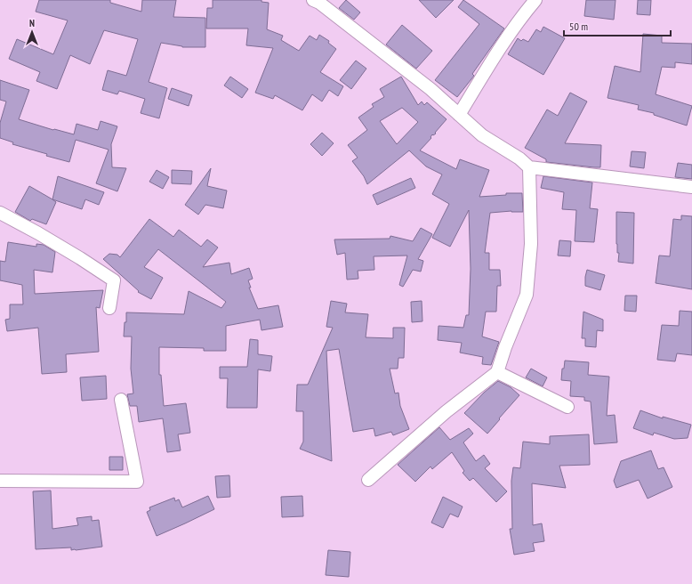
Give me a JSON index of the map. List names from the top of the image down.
{
  "scale_bar": "50 m",
  "north": "top"
}
